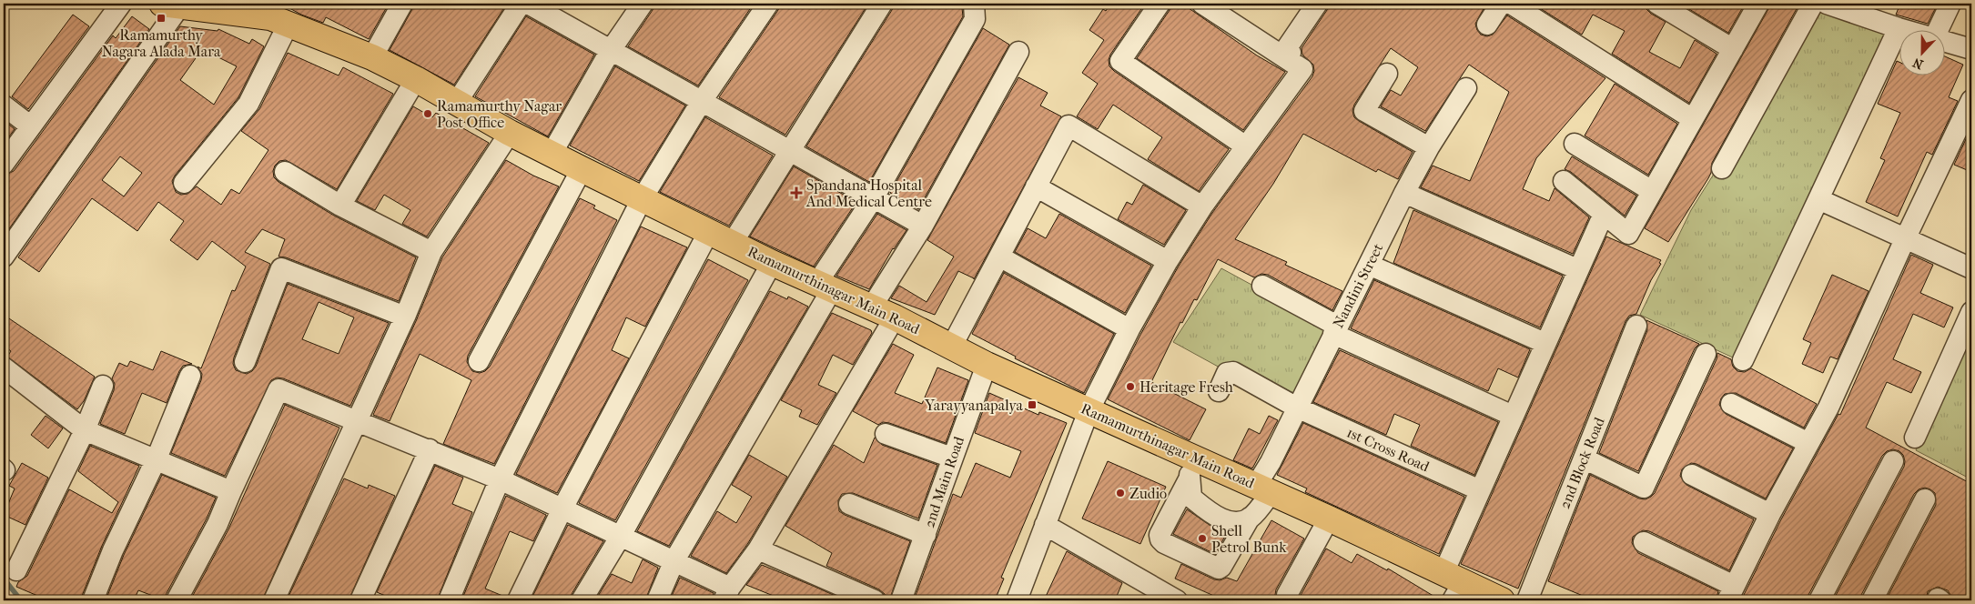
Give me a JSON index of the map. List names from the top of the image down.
{
  "streets": {
    "main road": ["Ramamurthinagar Main Road"],
    "street": [
      "Nandini Street",
      "1st Cross Road",
      "2nd Block Road",
      "2nd Main Road"
    ]
  },
  "crossings": [
    ["Nandini Street", "Ramamurthinagar Main Road"],
    ["Nandini Street", "1st Cross Road"],
    ["Ramamurthinagar Main Road", "2nd Main Road"]
  ],
  "places": {
    "transit": ["Ramamurthy Nagara Alada Mara", "Yarayyanapalya"],
    "other": [
      "Ramamurthy Nagar Post Office",
      "Heritage Fresh",
      "Zudio",
      "Shell Petrol Bunk"
    ],
    "health": ["Spandana Hospital And Medical Centre"]
  },
  "north": "bottom"
}
